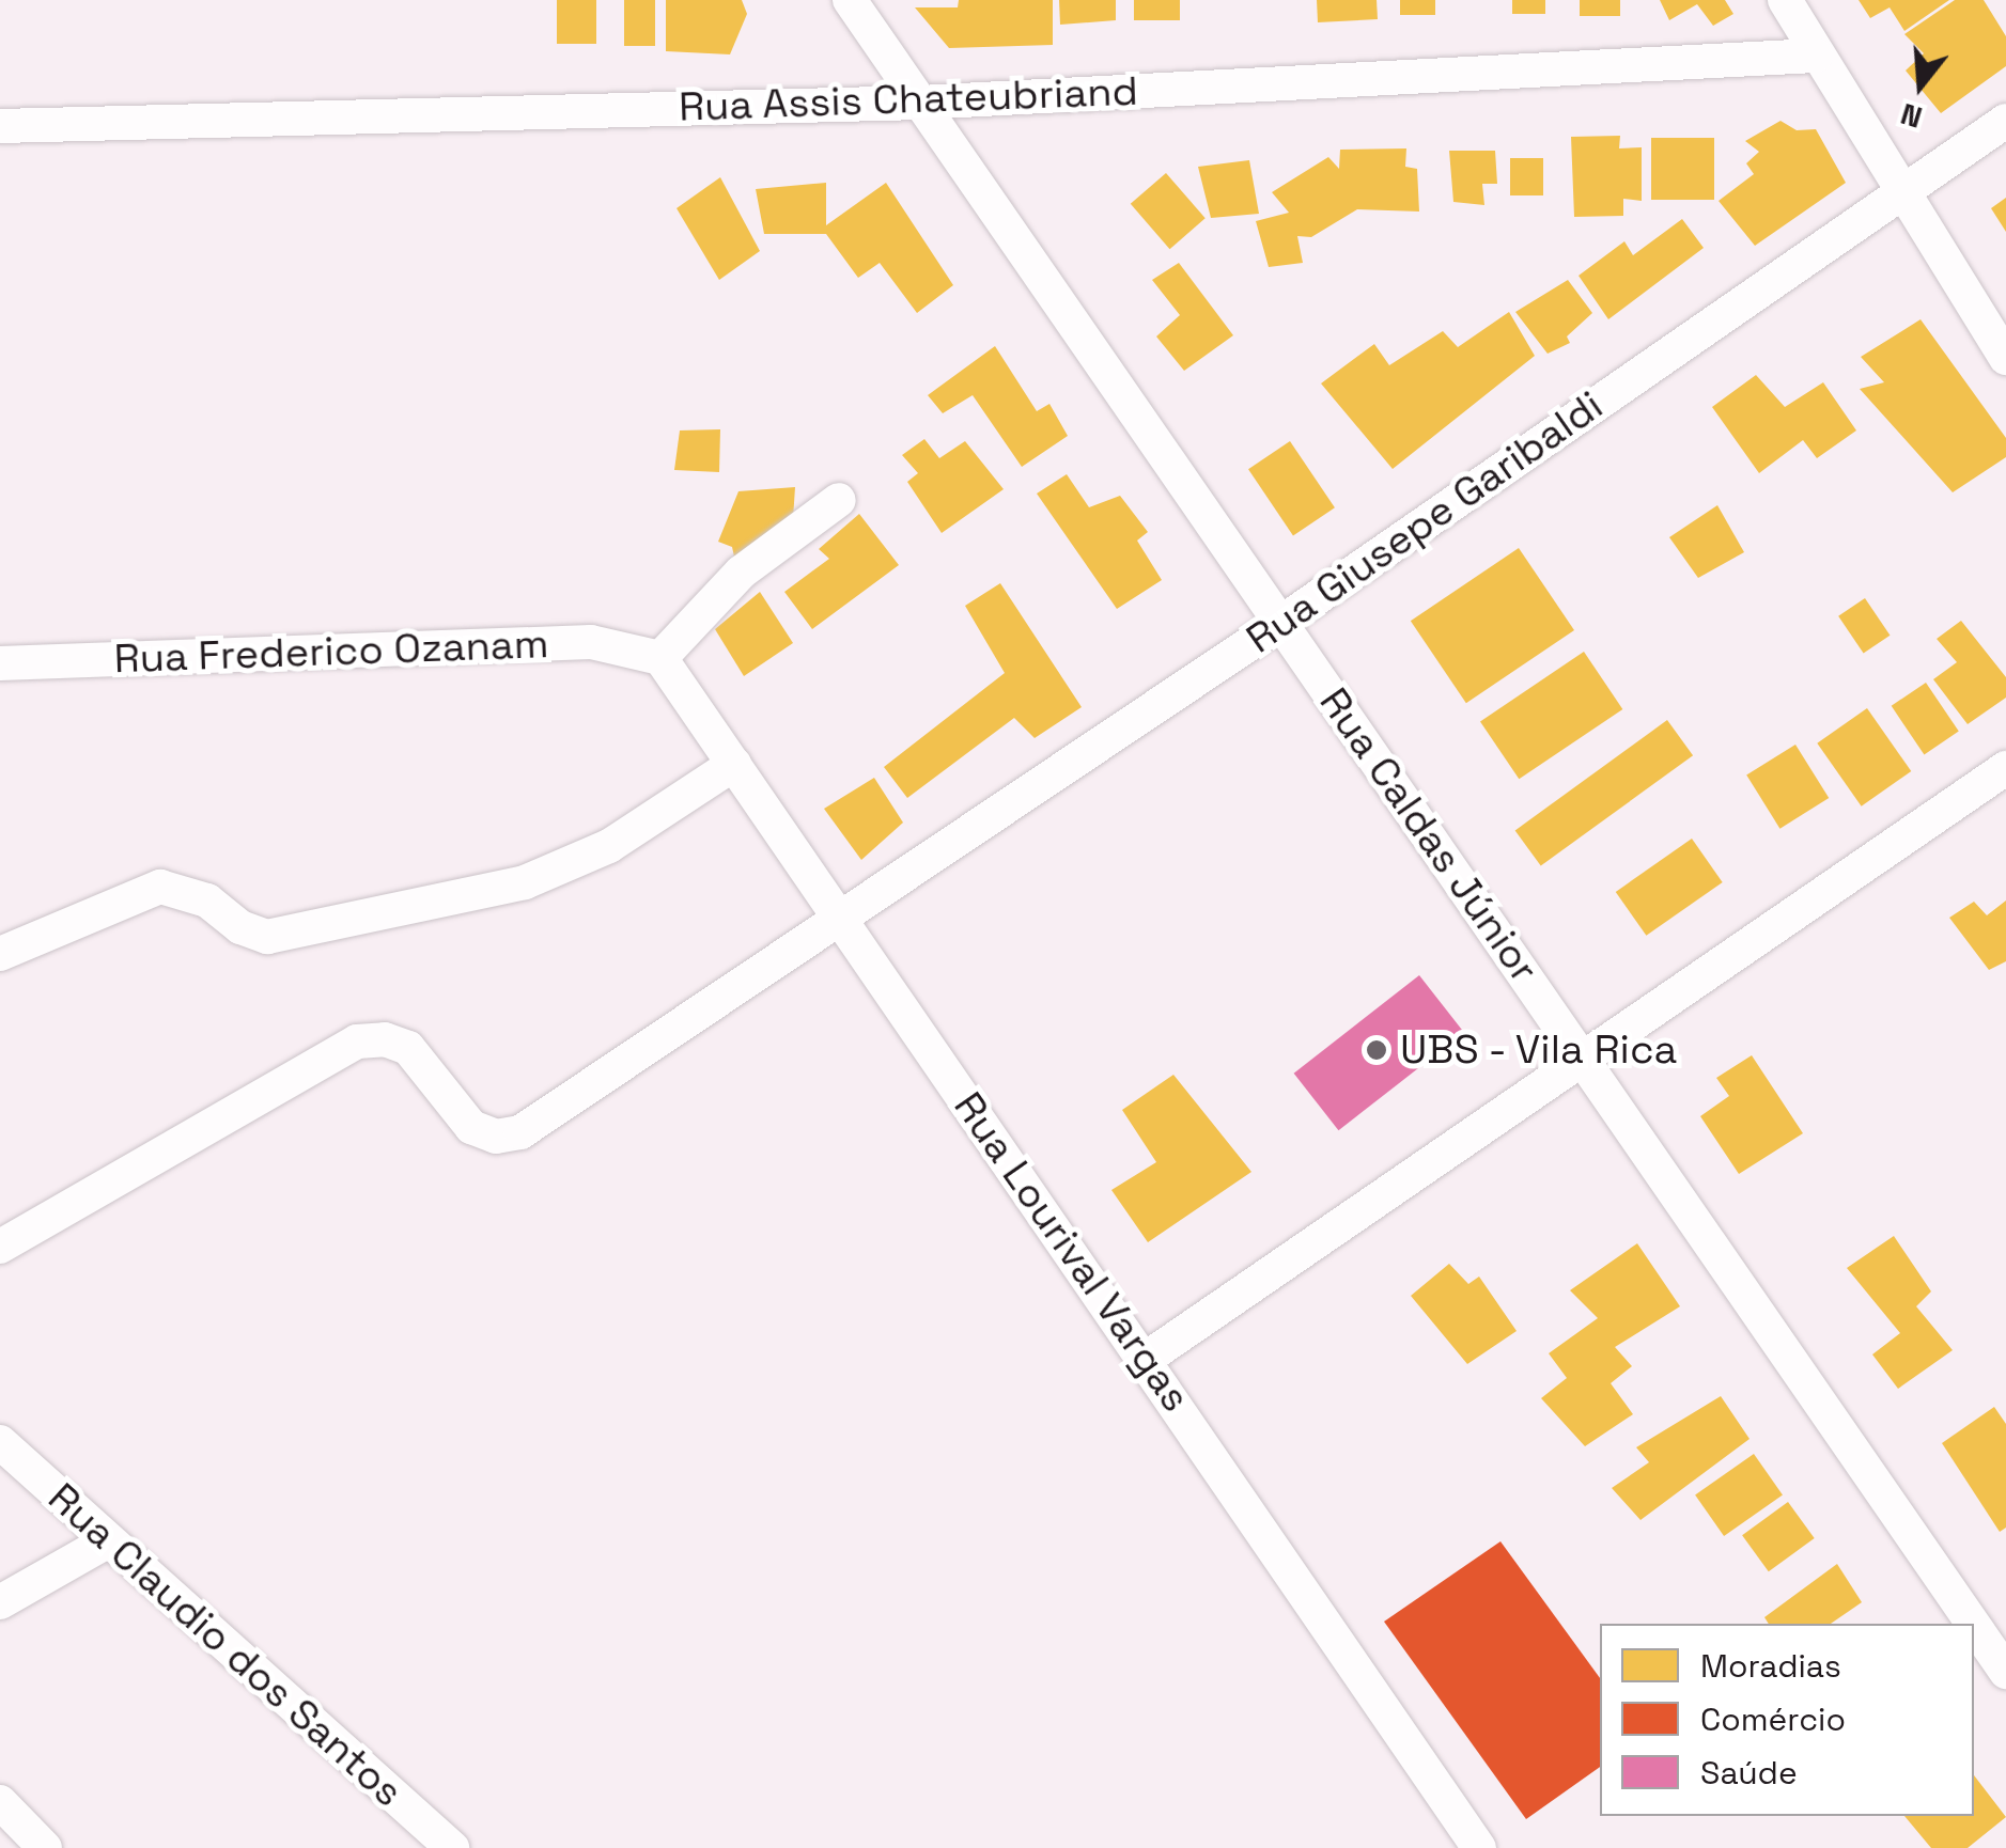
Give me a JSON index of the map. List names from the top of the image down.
{
  "streets": {
    "street": [
      "Rua Assis Chateubriand",
      "Rua Giusepe Garibaldi",
      "Rua Frederico Ozanam",
      "Rua Caldas Júnior",
      "Rua Lourival Vargas",
      "Rua Claudio dos Santos"
    ]
  },
  "crossings": [
    ["Rua Assis Chateubriand", "Rua Caldas Júnior"],
    ["Rua Giusepe Garibaldi", "Rua Caldas Júnior"],
    ["Rua Giusepe Garibaldi", "Rua Lourival Vargas"],
    ["Rua Frederico Ozanam", "Rua Lourival Vargas"]
  ],
  "places": ["UBS - Vila Rica"],
  "legend": ["Moradias", "Comércio", "Saúde"],
  "north": "bottom"
}
